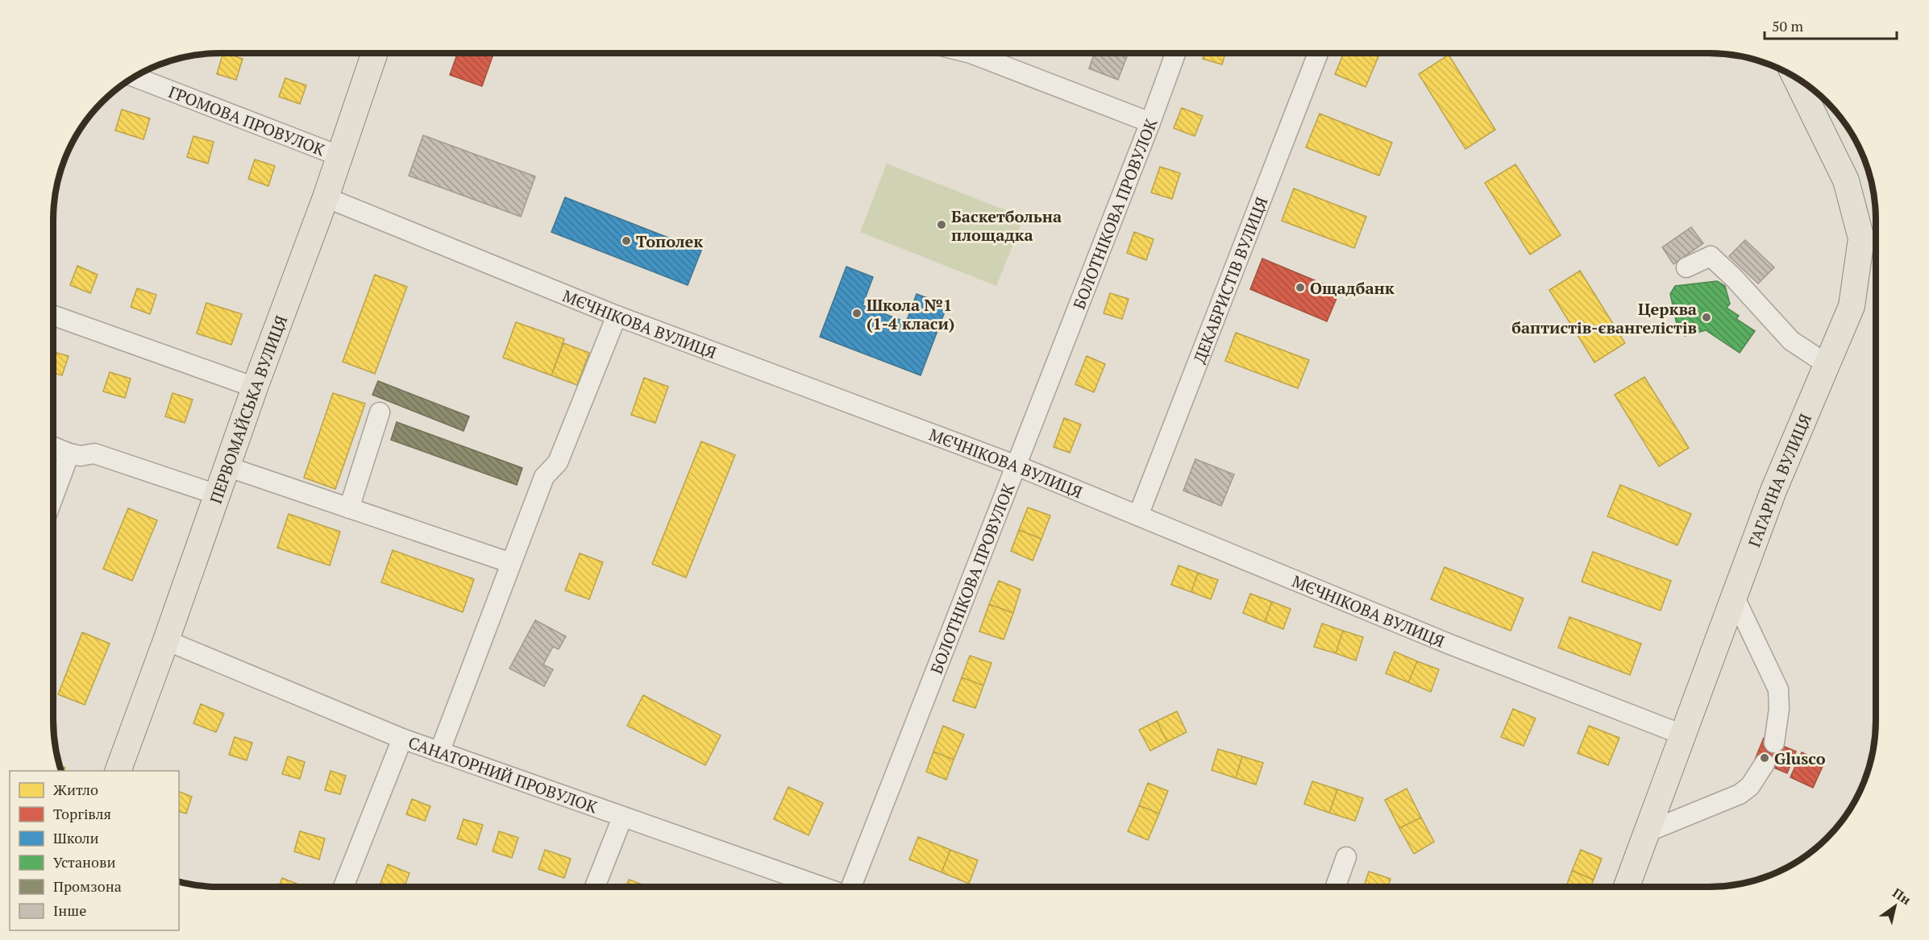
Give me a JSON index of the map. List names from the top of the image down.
{
  "streets": {
    "main road": ["ПЕРВОМАЙСЬКА ВУЛИЦЯ", "ГАГАРІНА ВУЛИЦЯ"],
    "street": [
      "ГРОМОВА ПРОВУЛОК",
      "БОЛОТНІКОВА ПРОВУЛОК",
      "ДЕКАБРИСТІВ ВУЛИЦЯ",
      "МЄЧНІКОВА ВУЛИЦЯ",
      "САНАТОРНИЙ ПРОВУЛОК"
    ]
  },
  "crossings": [
    ["ГРОМОВА ПРОВУЛОК", "ПЕРВОМАЙСЬКА ВУЛИЦЯ"],
    ["БОЛОТНІКОВА ПРОВУЛОК", "МЄЧНІКОВА ВУЛИЦЯ"],
    ["ДЕКАБРИСТІВ ВУЛИЦЯ", "МЄЧНІКОВА ВУЛИЦЯ"],
    ["МЄЧНІКОВА ВУЛИЦЯ", "ПЕРВОМАЙСЬКА ВУЛИЦЯ"],
    ["МЄЧНІКОВА ВУЛИЦЯ", "ГАГАРІНА ВУЛИЦЯ"],
    ["ПЕРВОМАЙСЬКА ВУЛИЦЯ", "САНАТОРНИЙ ПРОВУЛОК"]
  ],
  "places": [
    "Баскетбольна площадка",
    "Тополек",
    "Ощадбанк",
    "Школа №1 (1-4 класи)",
    "Церква баптистів-євангелістів",
    "Glusco"
  ],
  "legend": [
    "Житло",
    "Торгівля",
    "Школи",
    "Установи",
    "Промзона",
    "Інше"
  ],
  "scale_bar": "50 m",
  "north": "top right"
}
